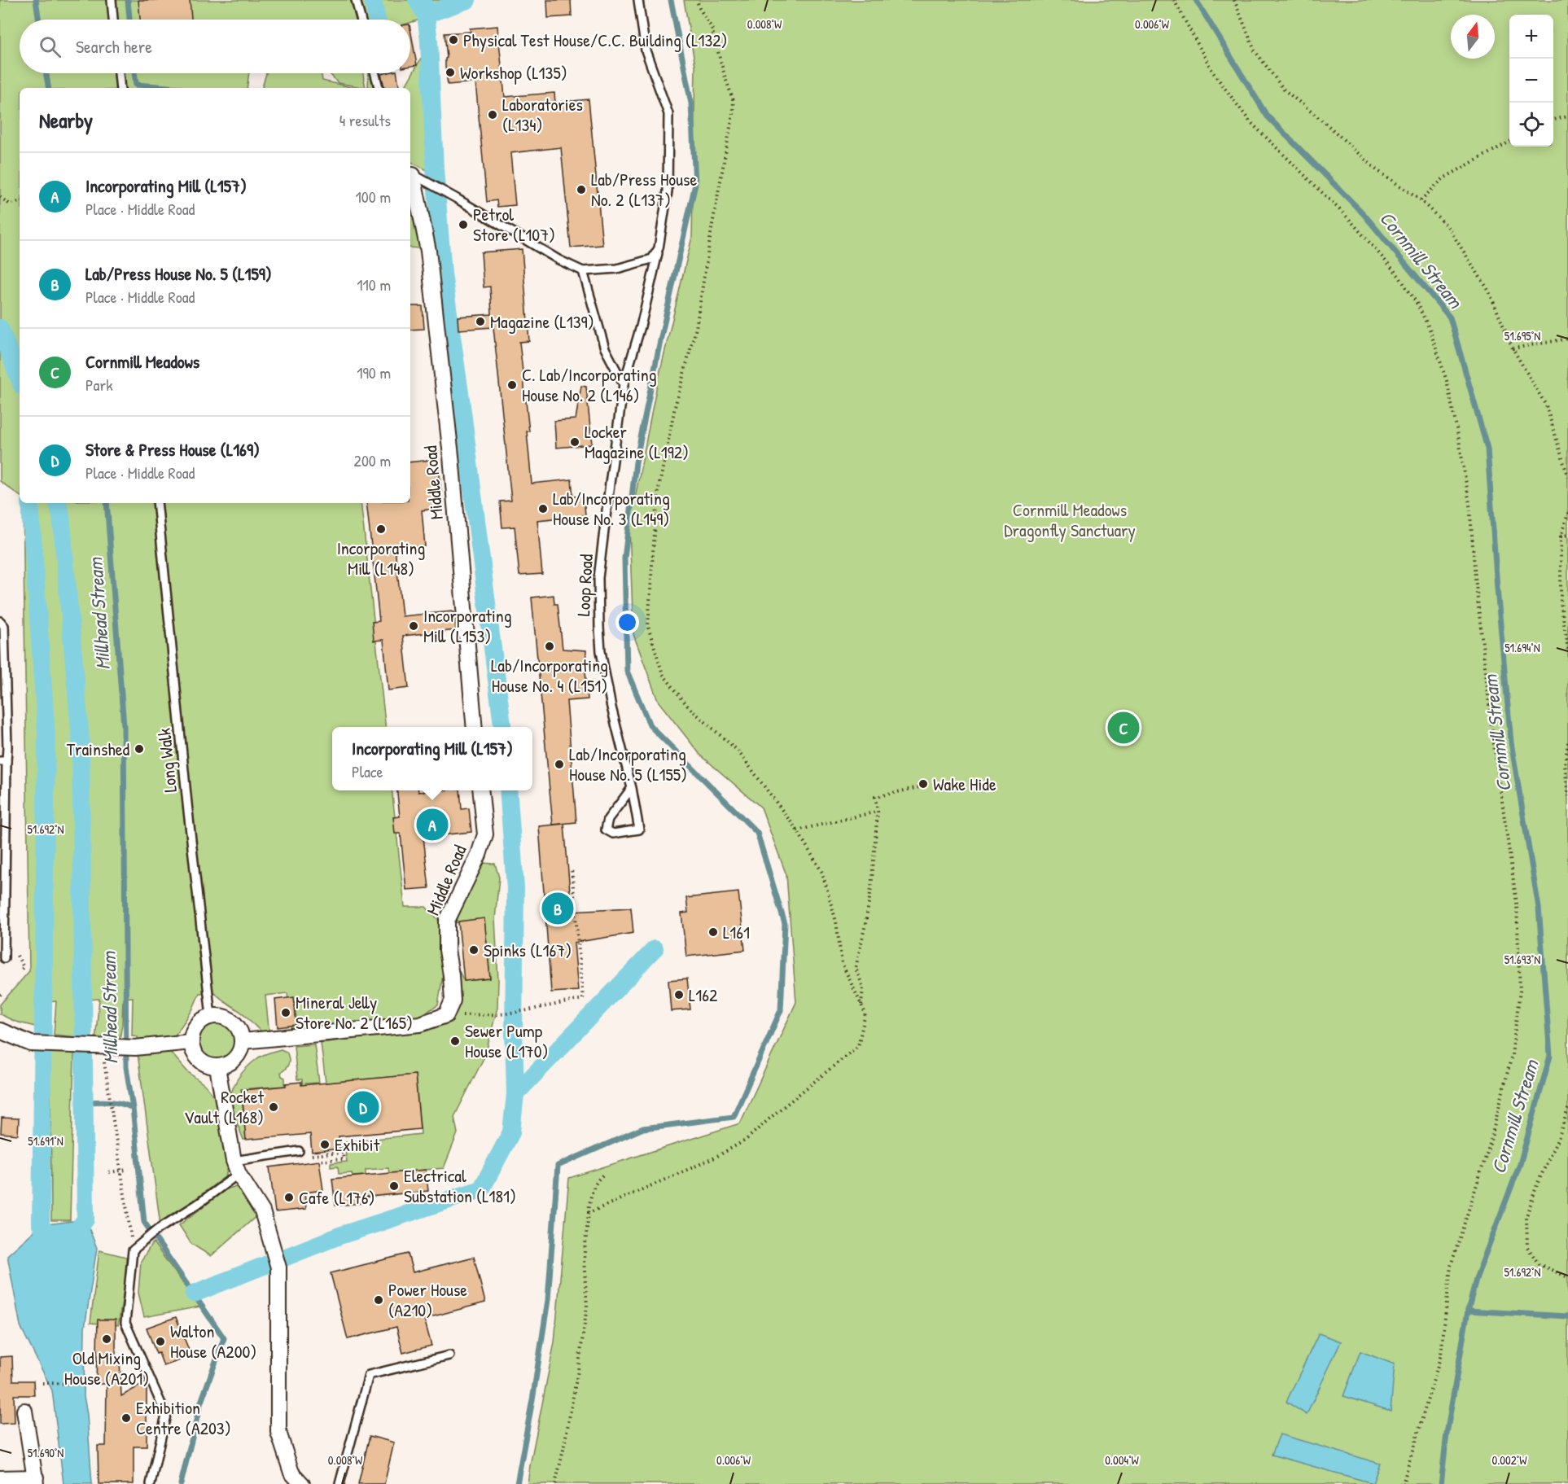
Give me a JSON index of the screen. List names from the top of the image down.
{
  "streets": {
    "street": ["Middle Road"],
    "lane": ["Loop Road", "Long Walk"]
  },
  "water": ["Cornmill Stream", "Millhead Stream"],
  "parks": ["Cornmill Meadows Dragonfly Sanctuary"],
  "places": [
    "Physical Test House/C.C. Building (L132)",
    "Workshop (L135)",
    "Laboratories (L134)",
    "Lab/Press House No. 2 (L137)",
    "Petrol Store (L107)",
    "Magazine (L139)",
    "C. Lab/Incorporating House No. 2 (L146)",
    "Locker Magazine (L192)",
    "Lab/Incorporating House No. 3 (L149)",
    "Incorporating Mill (L148)",
    "Incorporating Mill (L153)",
    "Lab/Incorporating House No. 4 (L151)",
    "Trainshed",
    "Lab/Incorporating House No. 5 (L155)",
    "Wake Hide",
    "L161",
    "Spinks (L167)",
    "L162",
    "Mineral Jelly Store No. 2 (L165)",
    "Sewer Pump House (L170)",
    "Rocket Vault (L168)",
    "Exhibit",
    "Electrical Substation (L181)",
    "Cafe (L176)",
    "Power House (A210)",
    "Old Mixing House (A201)",
    "Walton House (A200)",
    "Exhibition Centre (A203)"
  ],
  "north": "top",
  "page": {
    "map_buttons": ["+", "−"],
    "search": "Search here",
    "heading": ["Nearby", "4 results"],
    "list": [
      {
        "mark": "A",
        "name": "Incorporating Mill (L157)",
        "note": "Place · Middle Road",
        "value": "100 m"
      },
      {
        "mark": "B",
        "name": "Lab/Press House No. 5 (L159)",
        "note": "Place · Middle Road",
        "value": "110 m"
      },
      {
        "mark": "C",
        "name": "Cornmill Meadows",
        "note": "Park",
        "value": "190 m"
      },
      {
        "mark": "D",
        "name": "Store & Press House (L169)",
        "note": "Place · Middle Road",
        "value": "200 m"
      }
    ],
    "pins": [
      "C",
      "A",
      "B",
      "D"
    ],
    "popup": ["Incorporating Mill (L157)", "Place"]
  },
  "coordinates": [
    "0.008°W",
    "0.006°W",
    "51.695°N",
    "51.694°N",
    "51.692°N",
    "51.693°N",
    "51.691°N",
    "51.690°N",
    "0.004°W",
    "0.002°W"
  ]
}
